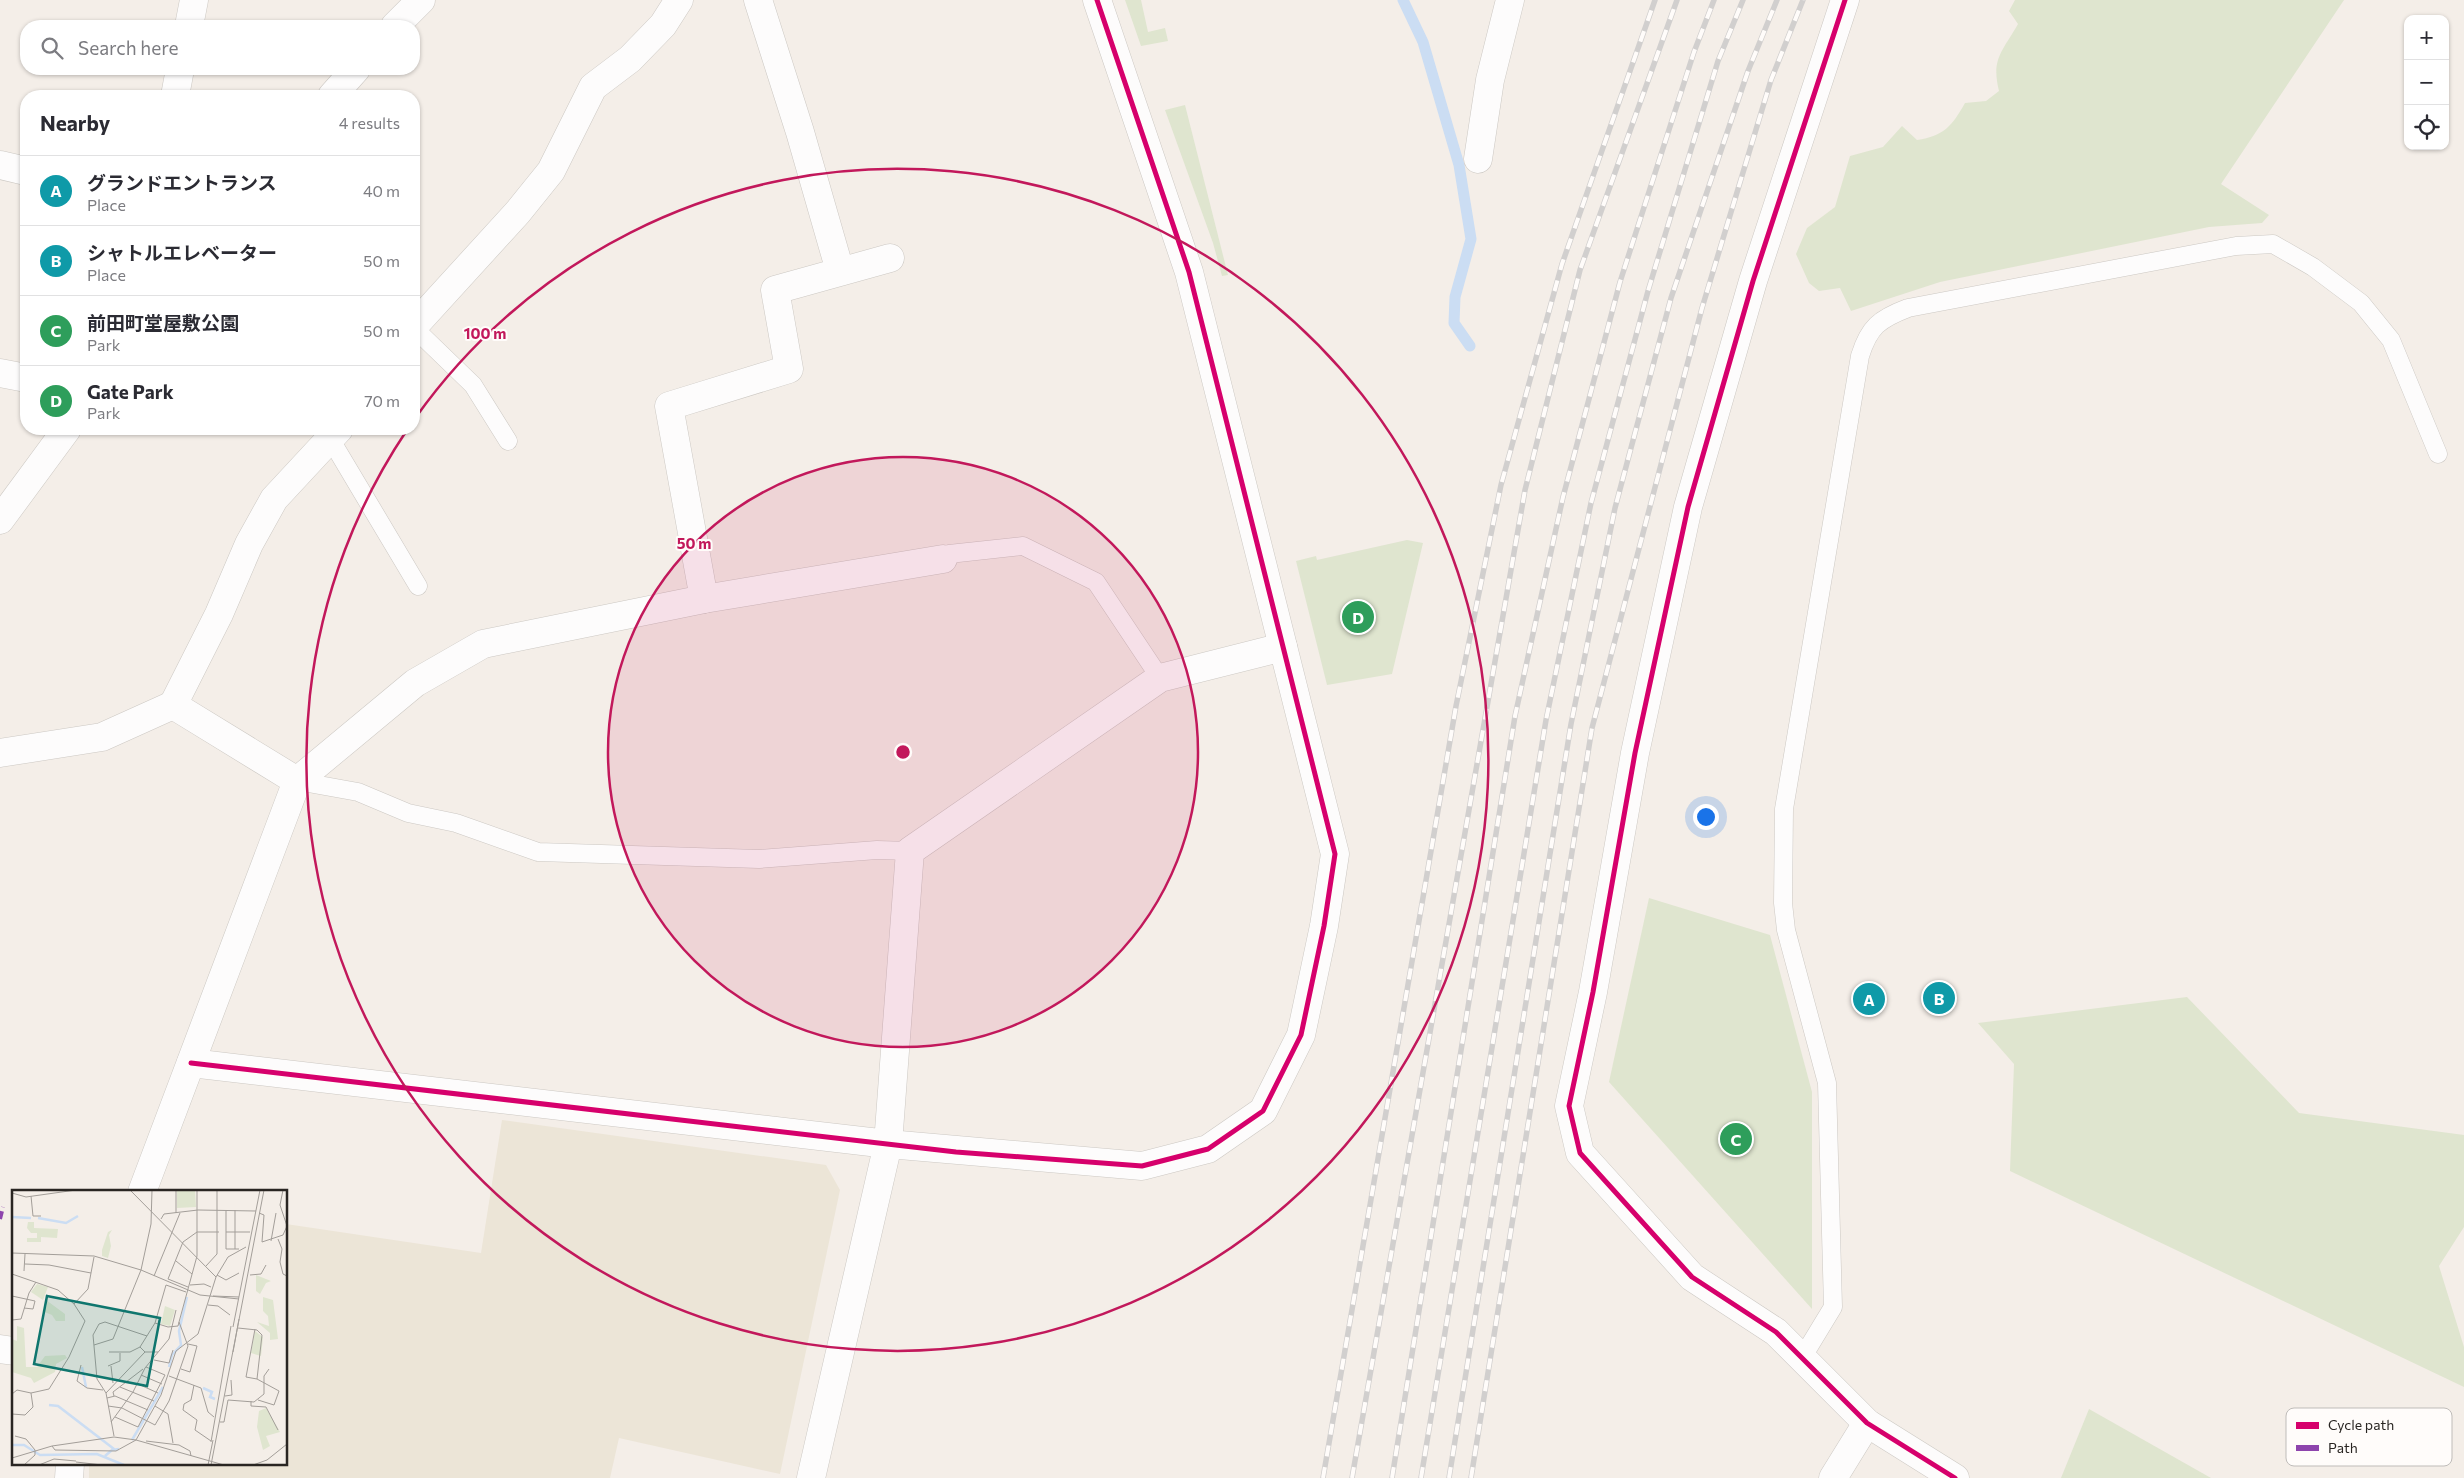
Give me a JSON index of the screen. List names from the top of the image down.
{
  "legend": ["Cycle path", "Path"],
  "page": {
    "map_buttons": ["+", "−"],
    "search": "Search here",
    "heading": ["Nearby", "4 results"],
    "list": [
      {
        "mark": "A",
        "name": "グランドエントランス",
        "note": "Place",
        "value": "40 m"
      },
      {
        "mark": "B",
        "name": "シャトルエレベーター",
        "note": "Place",
        "value": "50 m"
      },
      {
        "mark": "C",
        "name": "前田町堂屋敷公園",
        "note": "Park",
        "value": "50 m"
      },
      {
        "mark": "D",
        "name": "Gate Park",
        "note": "Park",
        "value": "70 m"
      }
    ],
    "pins": [
      "D",
      "B",
      "A",
      "C"
    ]
  },
  "rings": ["100 m", "50 m"]
}
